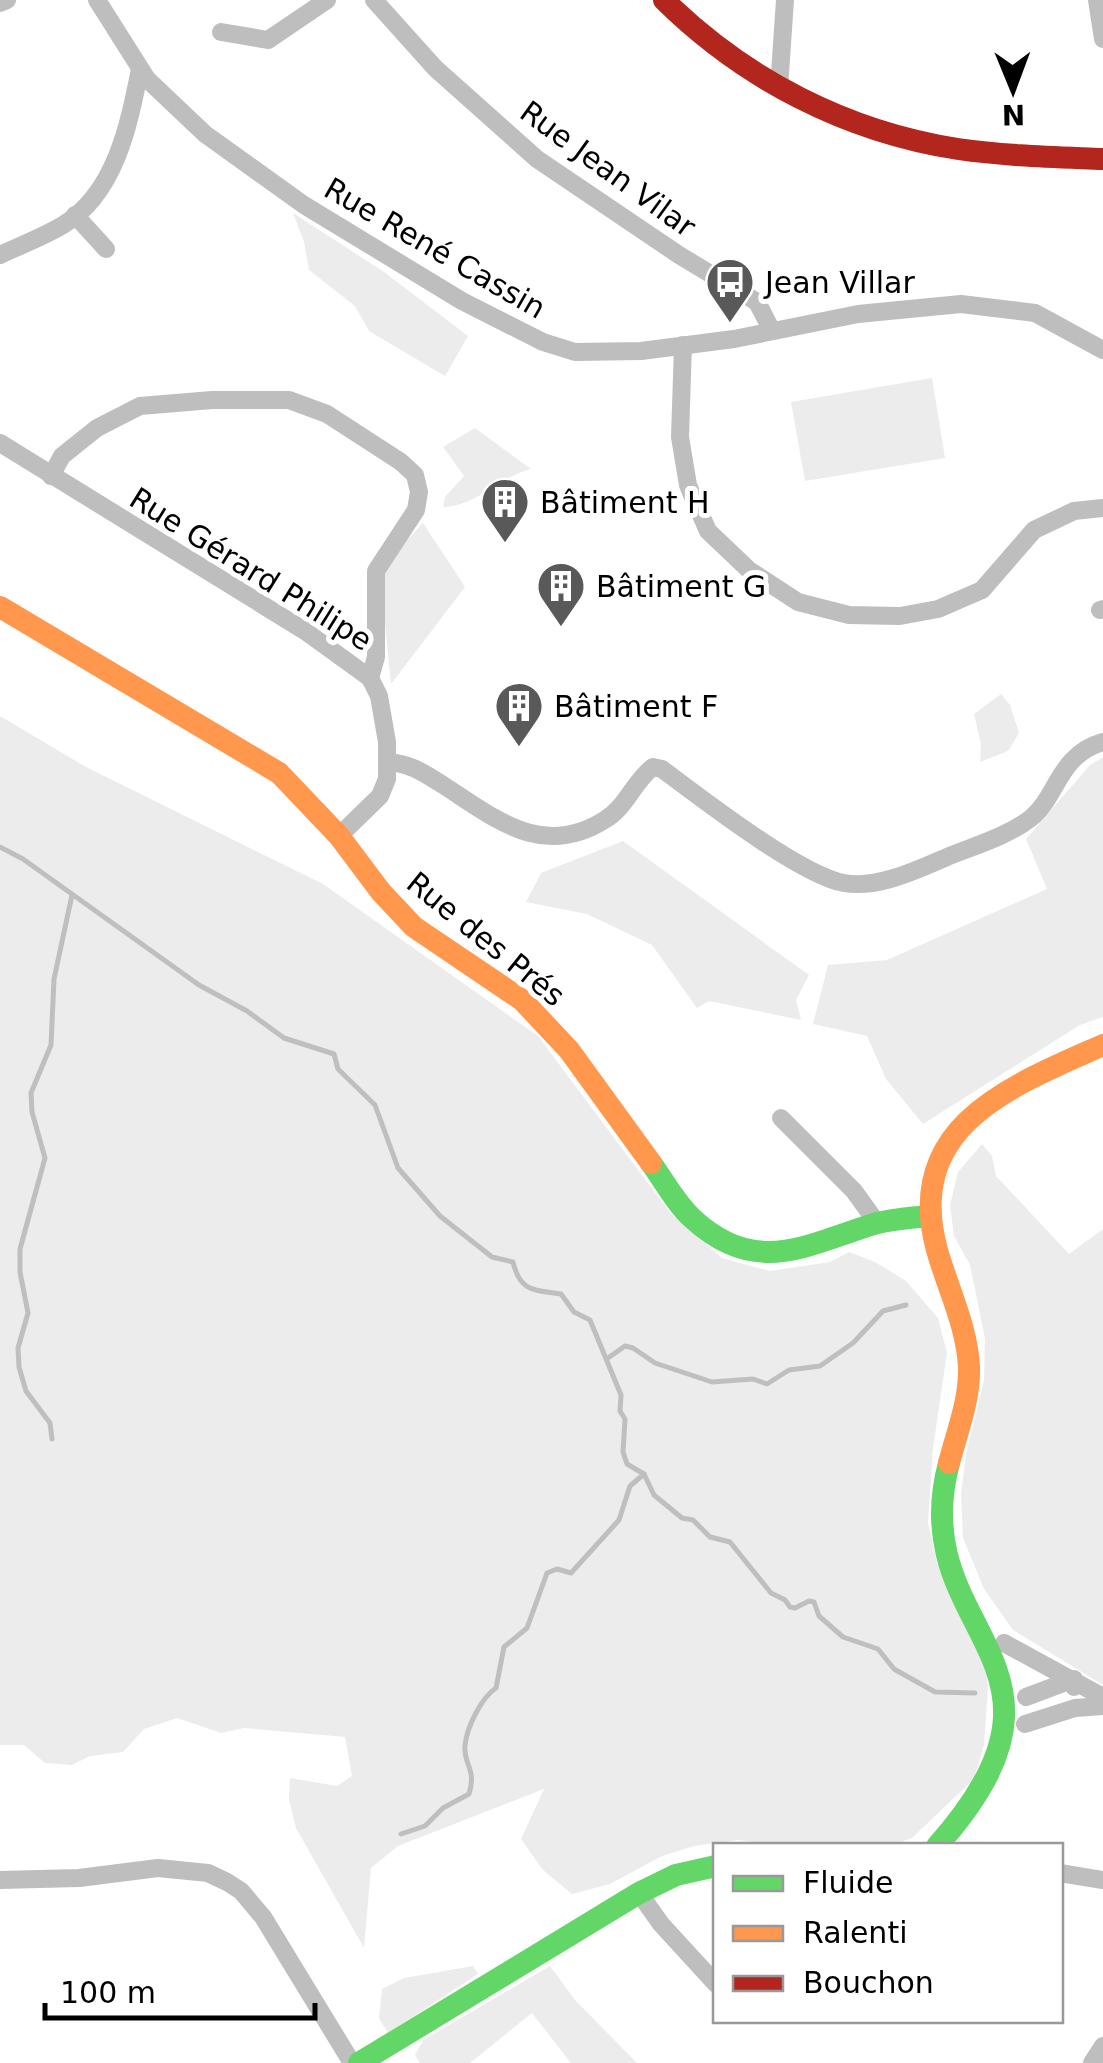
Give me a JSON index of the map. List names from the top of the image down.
{
  "streets": {
    "street": [
      "Rue Jean Vilar",
      "Rue René Cassin",
      "Rue Gérard Philipe",
      "Rue des Prés"
    ]
  },
  "crossings": [
    ["Rue Jean Vilar", "Rue René Cassin"],
    ["Rue Gérard Philipe", "Rue des Prés"]
  ],
  "places": {
    "bus stop": ["Jean Villar"],
    "building": ["Bâtiment H", "Bâtiment G", "Bâtiment F"]
  },
  "legend": ["Fluide", "Ralenti", "Bouchon"],
  "scale_bar": "100 m",
  "north": "bottom"
}
